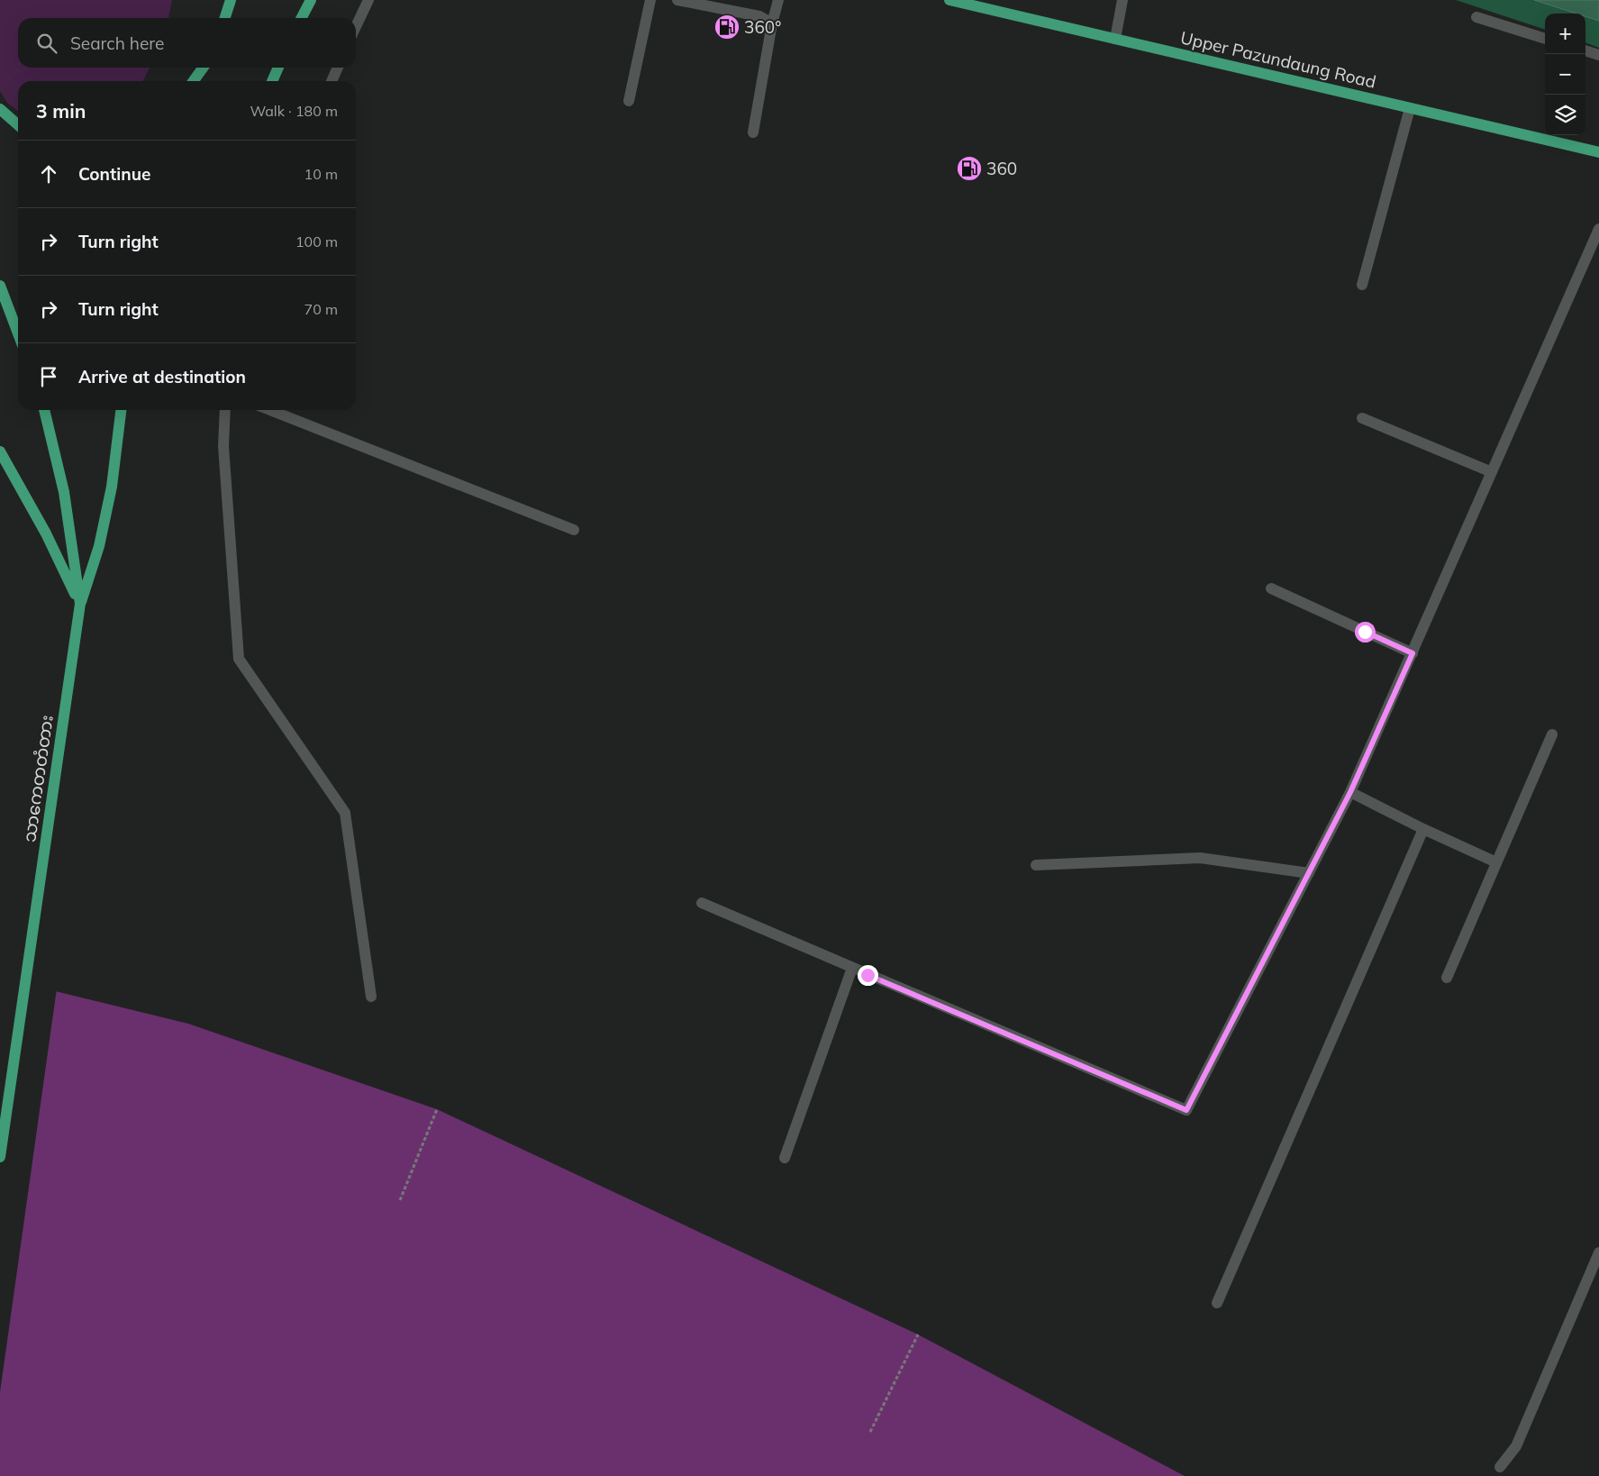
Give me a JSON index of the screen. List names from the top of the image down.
{
  "streets": {
    "main road": ["Upper Pazundaung Road", "သာကေတတံတား"]
  },
  "places": {
    "fuel station": ["360°", "360"]
  },
  "page": {
    "map_buttons": ["+", "−"],
    "search": "Search here",
    "heading": ["3 min", "Walk · 180 m"],
    "list": [
      ["Continue", "10 m"],
      ["Turn right", "100 m"],
      ["Turn right", "70 m"],
      "Arrive at destination"
    ]
  }
}
